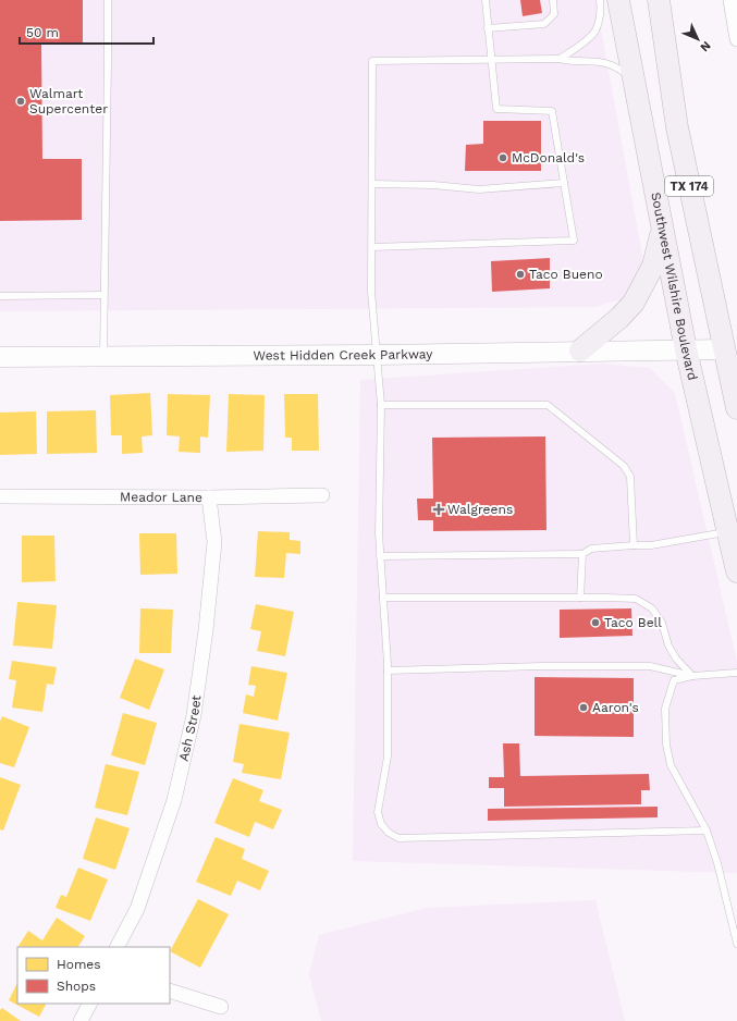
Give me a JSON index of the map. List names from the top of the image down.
{
  "streets": {
    "main road": ["TX 174", "Southwest Wilshire Boulevard", "West Hidden Creek Parkway"],
    "street": ["Meador Lane", "Ash Street"]
  },
  "crossings": [
    ["TX 174", "West Hidden Creek Parkway"],
    ["Southwest Wilshire Boulevard", "West Hidden Creek Parkway"],
    ["Meador Lane", "Ash Street"]
  ],
  "places": {
    "other": [
      "Walmart Supercenter",
      "McDonald's",
      "Taco Bueno",
      "Taco Bell",
      "Aaron's"
    ],
    "health": ["Walgreens"]
  },
  "legend": ["Homes", "Shops"],
  "scale_bar": "50 m",
  "north": "bottom right"
}
